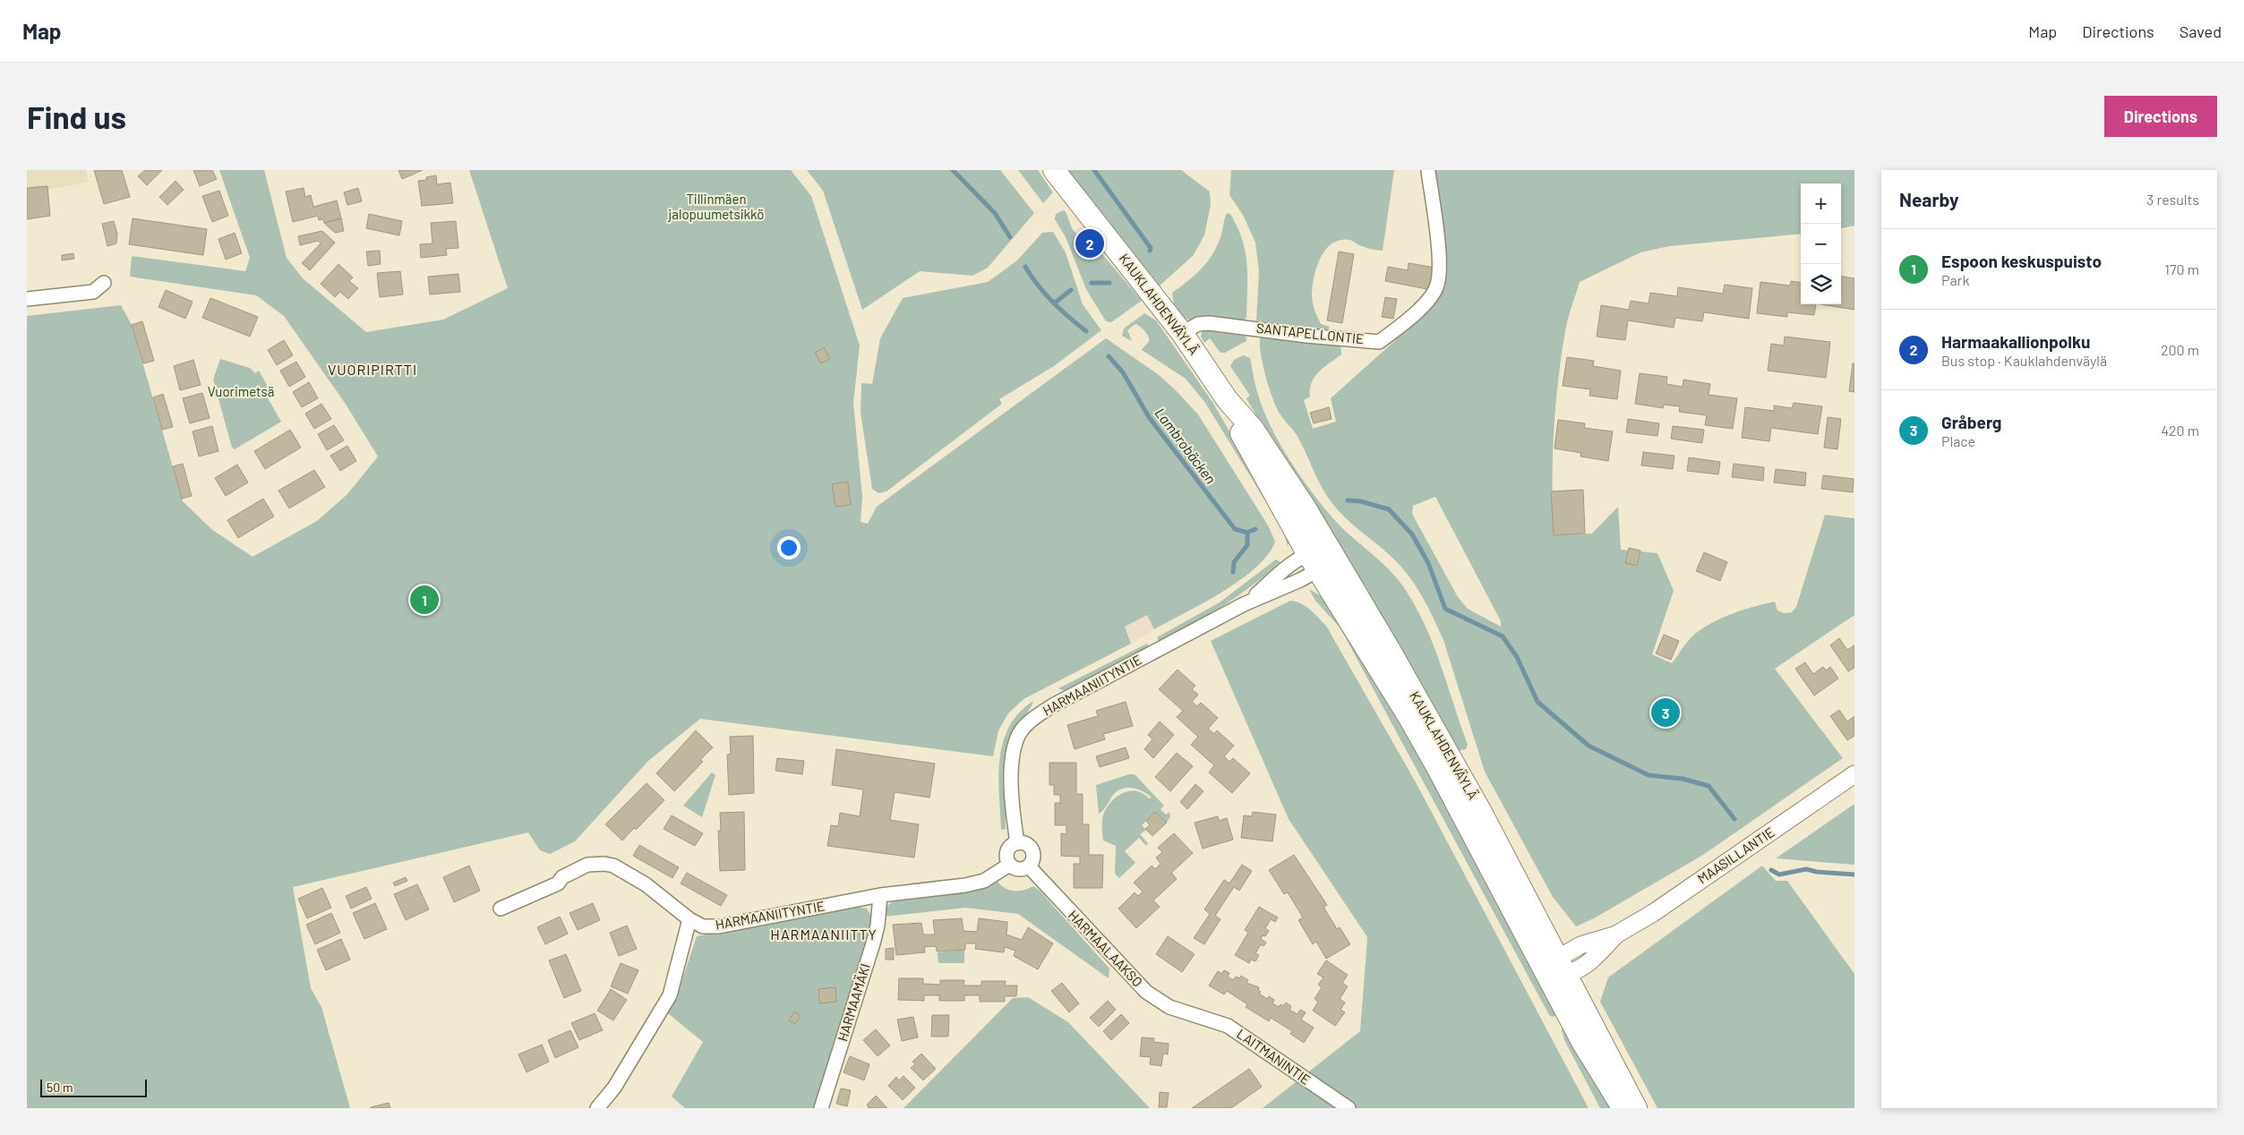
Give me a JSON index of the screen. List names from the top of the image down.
{
  "streets": {
    "main road": ["KAUKLAHDENVÄYLÄ"],
    "street": [
      "SANTAPELLONTIE",
      "HARMAANIITYNTIE",
      "MAASILLANTIE",
      "HARMAALAAKSO",
      "HARMAAMÄKI",
      "LAITMANINTIE"
    ]
  },
  "crossings": [
    ["KAUKLAHDENVÄYLÄ", "SANTAPELLONTIE"],
    ["KAUKLAHDENVÄYLÄ", "HARMAANIITYNTIE"],
    ["KAUKLAHDENVÄYLÄ", "MAASILLANTIE"],
    ["HARMAANIITYNTIE", "HARMAALAAKSO"],
    ["HARMAANIITYNTIE", "HARMAAMÄKI"],
    ["HARMAALAAKSO", "LAITMANINTIE"]
  ],
  "districts": ["VUORIPIRTTI", "HARMAANIITTY"],
  "water": ["Lambrobäcken"],
  "parks": ["Tillinmäen jalopuumetsikkö", "Vuorimetsä"],
  "scale_bar": "50 m",
  "page": {
    "header": "Map",
    "nav": ["Map", "Directions", "Saved"],
    "buttons": "Directions",
    "title": "Find us",
    "heading": ["Nearby", "3 results"],
    "map_buttons": ["+", "−"],
    "pins": ["2", "1", "3"],
    "list": [
      {
        "mark": "1",
        "name": "Espoon keskuspuisto",
        "note": "Park",
        "value": "170 m"
      },
      {
        "mark": "2",
        "name": "Harmaakallionpolku",
        "note": "Bus stop · Kauklahdenväylä",
        "value": "200 m"
      },
      {
        "mark": "3",
        "name": "Gråberg",
        "note": "Place",
        "value": "420 m"
      }
    ],
    "scale": "50 m"
  }
}
